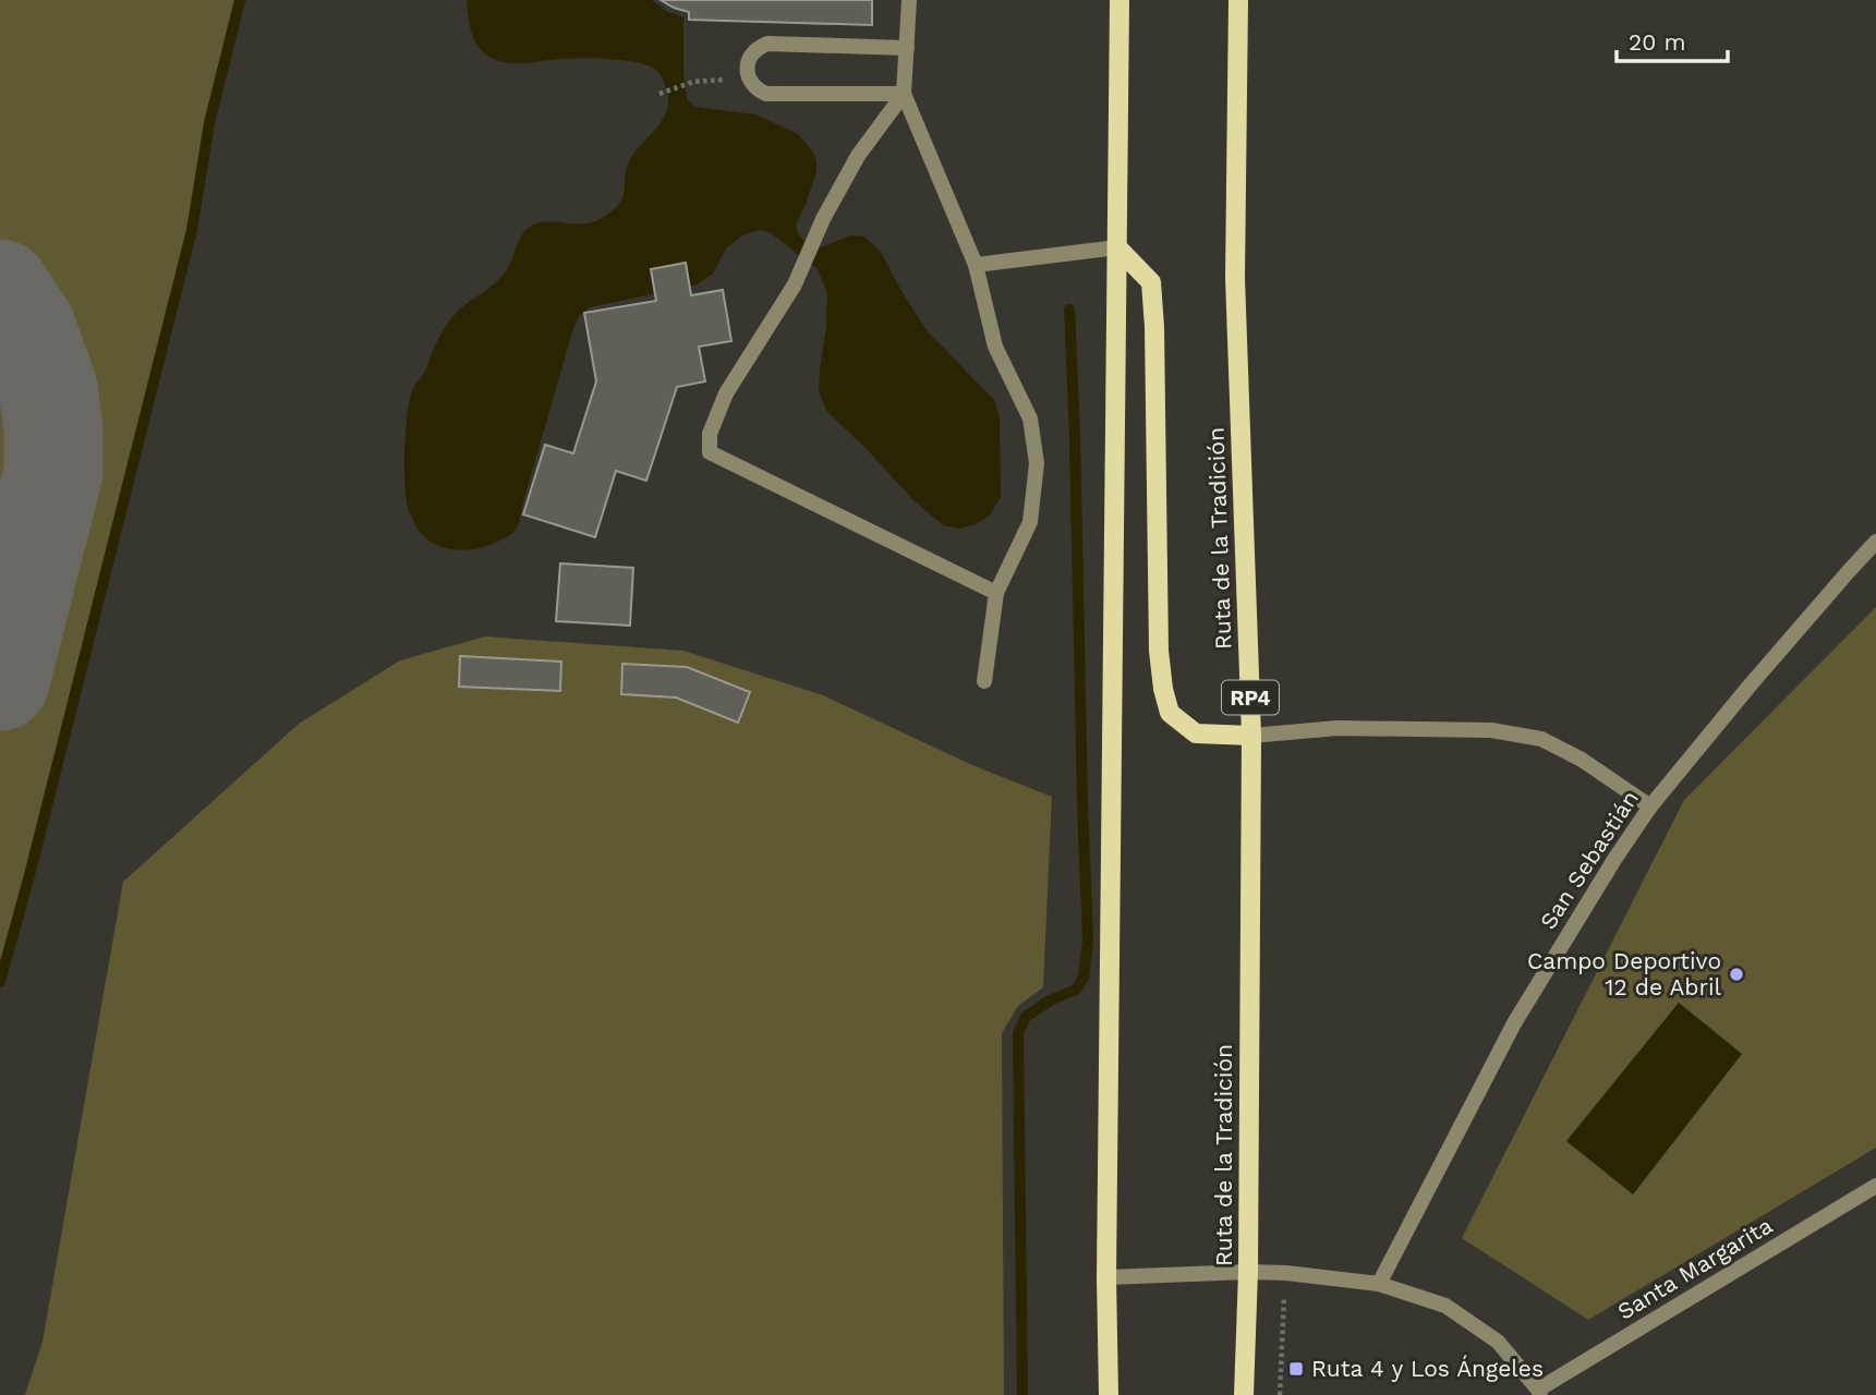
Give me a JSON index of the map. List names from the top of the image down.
{
  "streets": {
    "main road": ["Ruta de la Tradición", "RP4"],
    "street": ["San Sebastián", "Santa Margarita"]
  },
  "places": {
    "other": ["Campo Deportivo 12 de Abril"],
    "transit": ["Ruta 4 y Los Ángeles"]
  },
  "scale_bar": "20 m"
}
